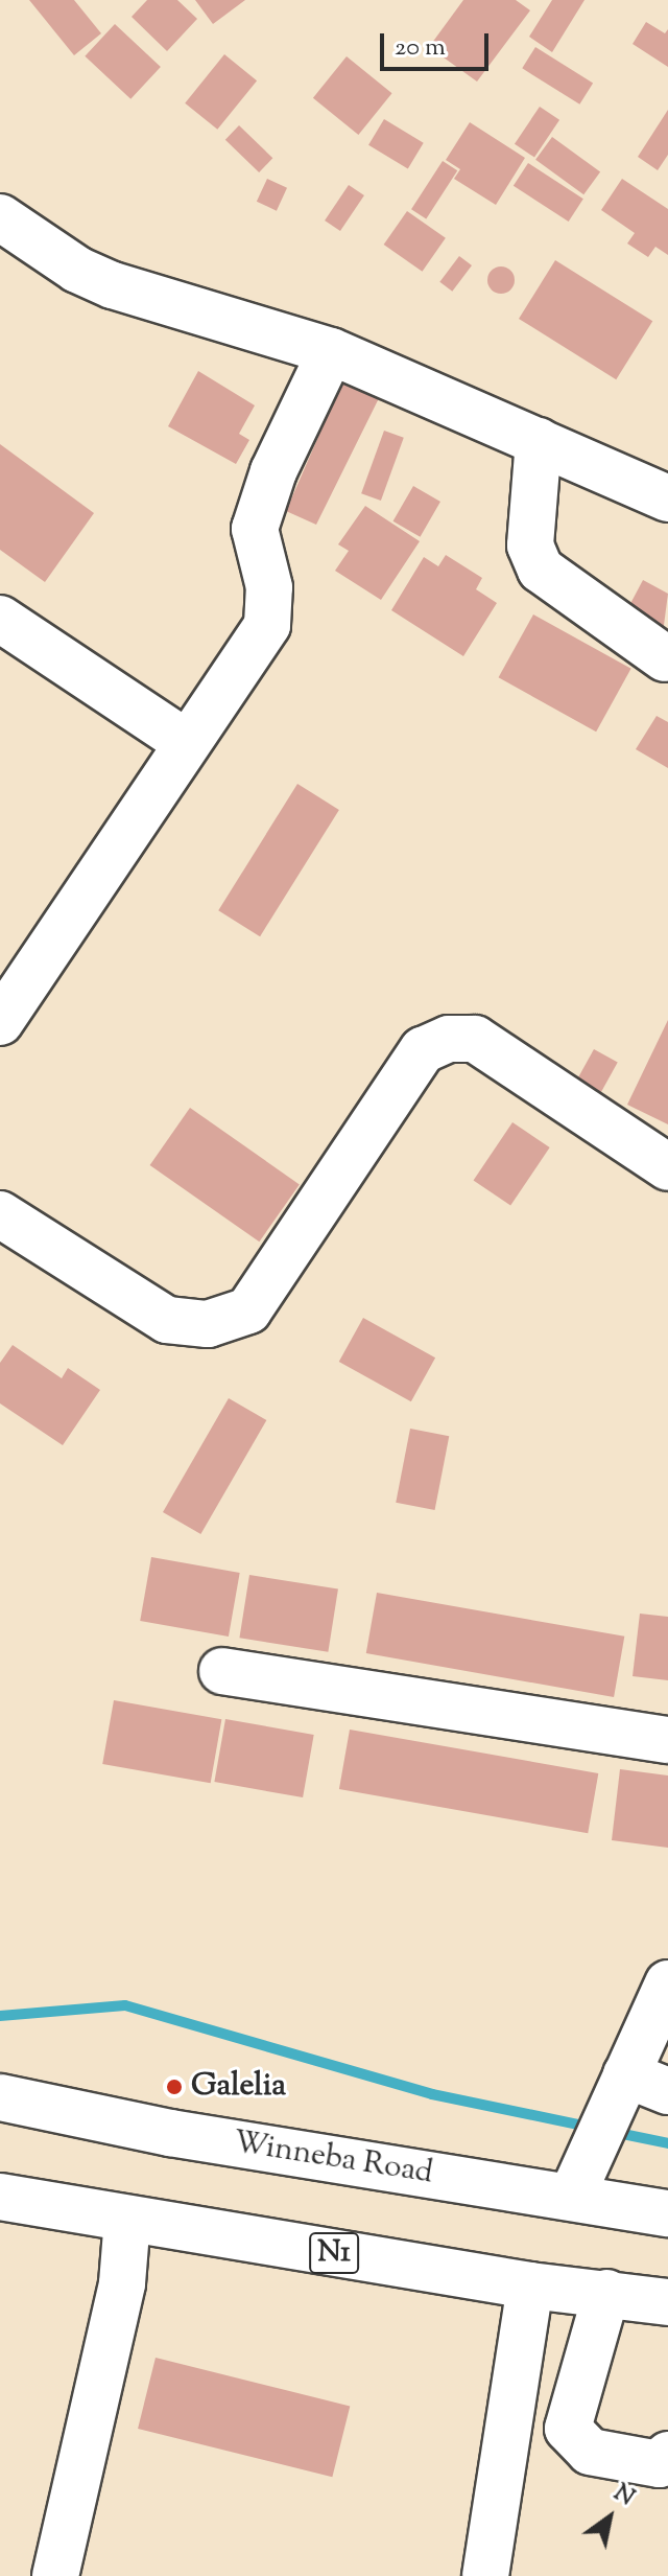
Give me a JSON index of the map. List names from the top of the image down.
{
  "streets": {
    "main road": ["Winneba Road", "N1"]
  },
  "places": ["Galelia"],
  "scale_bar": "20 m",
  "north": "top right"
}
